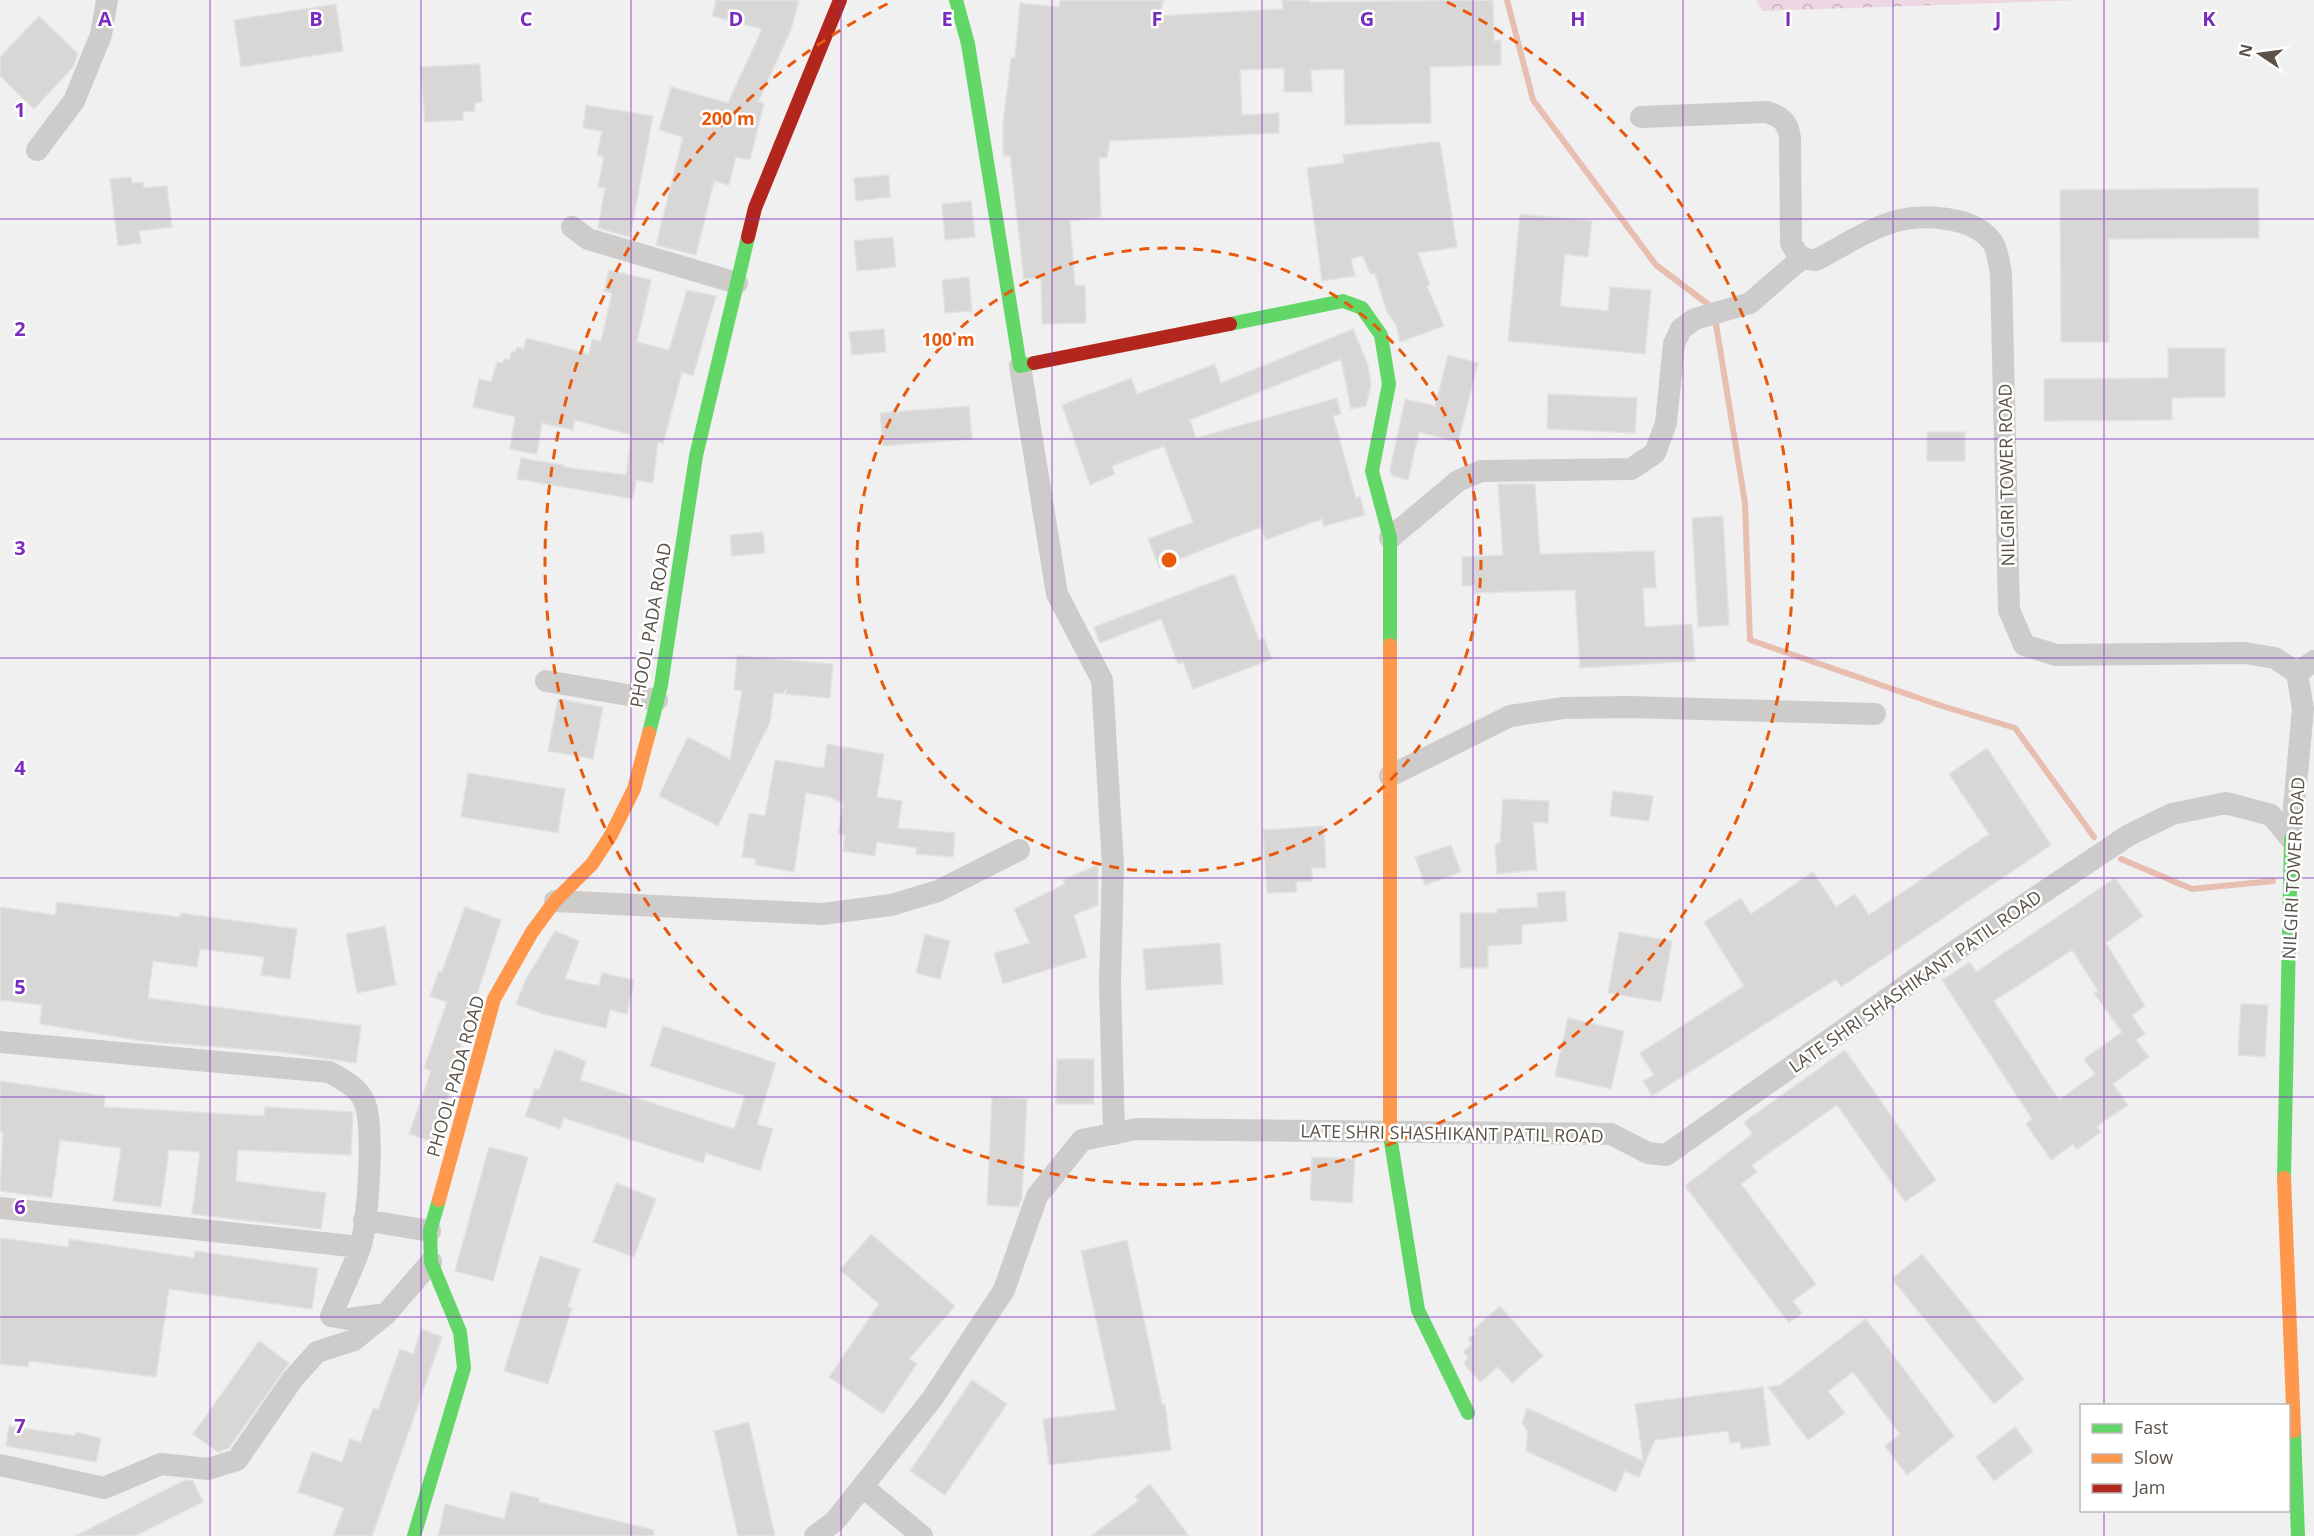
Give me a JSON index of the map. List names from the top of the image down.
{
  "streets": {
    "street": ["NILGIRI TOWER ROAD", "PHOOL PADA ROAD", "LATE SHRI SHASHIKANT PATIL ROAD"]
  },
  "crossings": [
    ["NILGIRI TOWER ROAD", "LATE SHRI SHASHIKANT PATIL ROAD"]
  ],
  "legend": ["Fast", "Slow", "Jam"],
  "north": "left",
  "grid": {
    "columns": [
      "A",
      "B",
      "C",
      "D",
      "E",
      "F",
      "G",
      "H",
      "I",
      "J",
      "K"
    ],
    "rows": [
      "1",
      "2",
      "3",
      "4",
      "5",
      "6",
      "7"
    ]
  },
  "rings": ["200 m", "100 m"]
}
